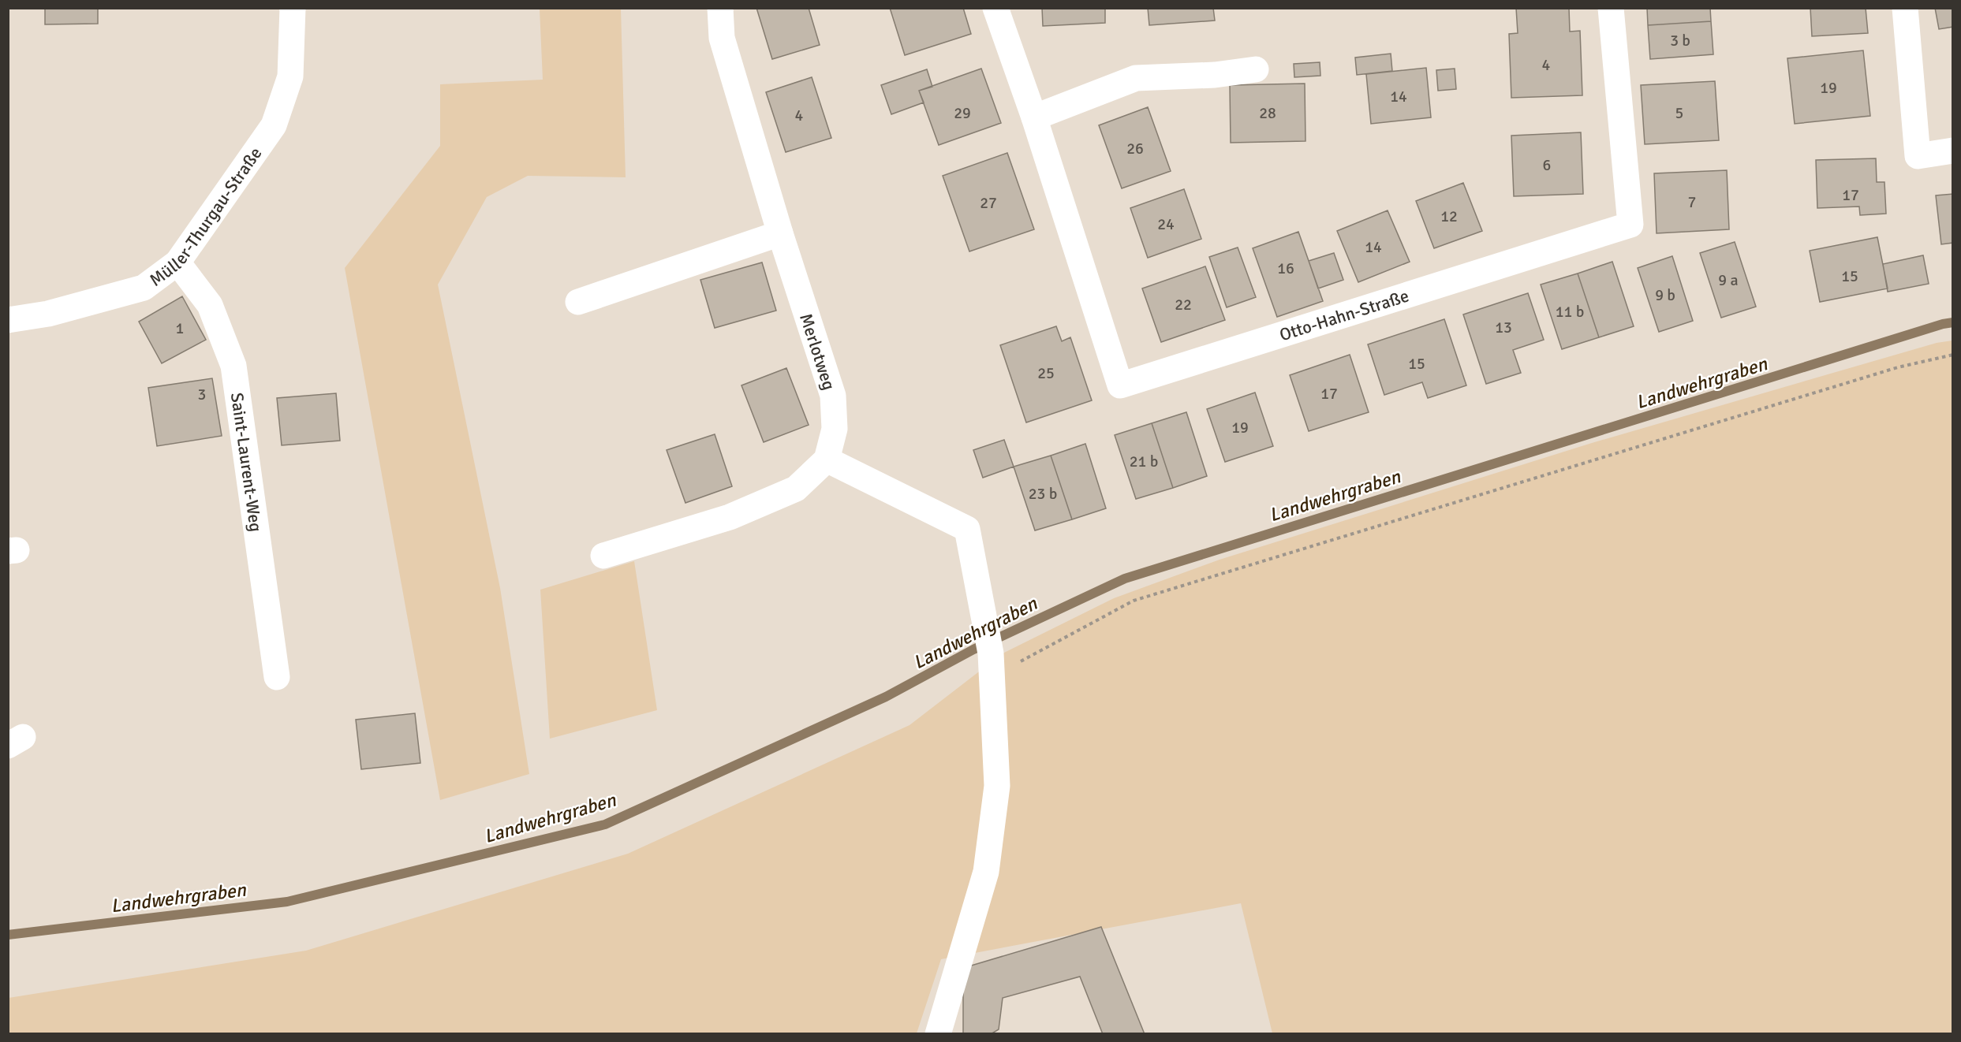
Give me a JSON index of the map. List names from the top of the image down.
{
  "streets": {
    "street": [
      "Müller-Thurgau-Straße",
      "Otto-Hahn-Straße",
      "Merlotweg",
      "Saint-Laurent-Weg"
    ]
  },
  "crossings": [
    ["Müller-Thurgau-Straße", "Saint-Laurent-Weg"]
  ],
  "water": ["Landwehrgraben"],
  "house_numbers": [
    "3 b",
    "4",
    "19",
    "14",
    "29",
    "28",
    "5",
    "4",
    "26",
    "6",
    "17",
    "7",
    "27",
    "12",
    "24",
    "14",
    "16",
    "15",
    "9 a",
    "9 b",
    "22",
    "11 b",
    "13",
    "1",
    "15",
    "25",
    "17",
    "3",
    "19",
    "21 b",
    "23 b"
  ]
}
